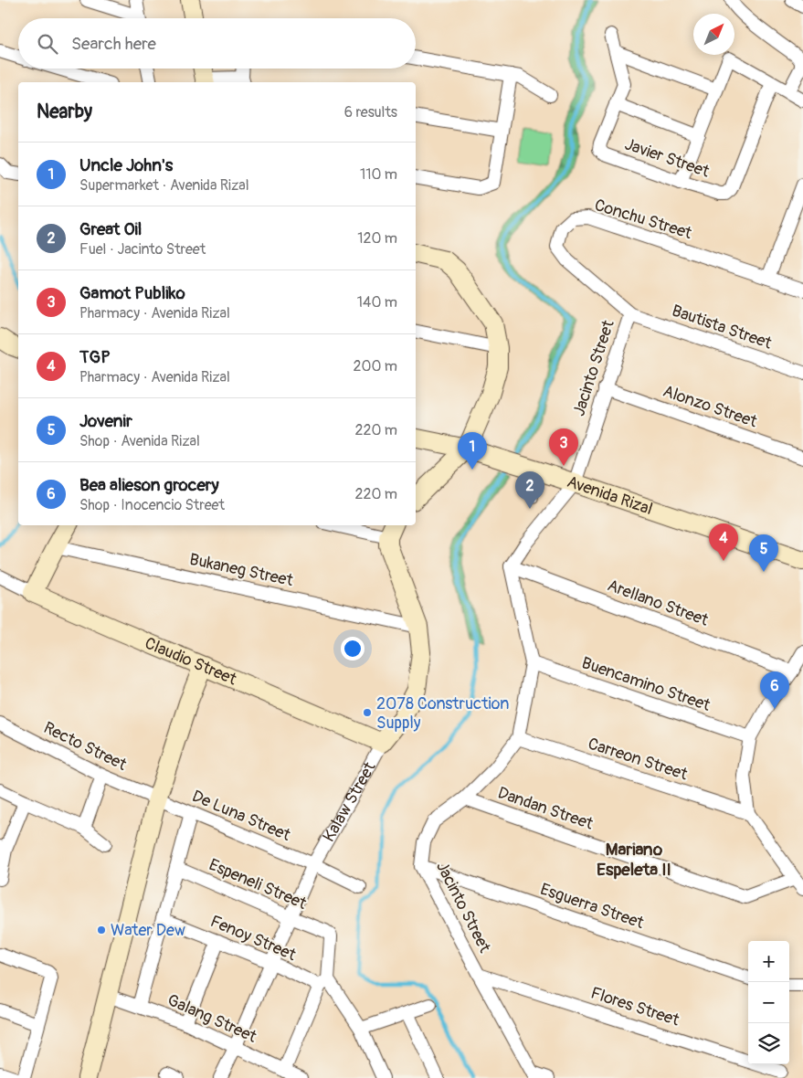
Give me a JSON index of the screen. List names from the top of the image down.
{
  "streets": {
    "main road": ["Avenida Rizal", "Claudio Street", "Kalaw Street"],
    "street": [
      "Javier Street",
      "Conchu Street",
      "Bautista Street",
      "Jacinto Street",
      "Alonzo Street",
      "Bukaneg Street",
      "Arellano Street",
      "Buencamino Street",
      "Recto Street",
      "Carreon Street",
      "Dandan Street",
      "De Luna Street",
      "Espeneli Street",
      "Esguerra Street",
      "Fenoy Street",
      "Flores Street",
      "Galang Street"
    ]
  },
  "crossings": [
    ["Conchu Street", "Bautista Street"],
    ["Conchu Street", "Jacinto Street"],
    ["Bautista Street", "Jacinto Street"],
    ["Jacinto Street", "Alonzo Street"],
    ["Jacinto Street", "Avenida Rizal"],
    ["Jacinto Street", "Arellano Street"],
    ["Jacinto Street", "Buencamino Street"],
    ["Jacinto Street", "Carreon Street"],
    ["Jacinto Street", "Dandan Street"],
    ["Jacinto Street", "Esguerra Street"],
    ["Jacinto Street", "Flores Street"],
    ["Bukaneg Street", "Kalaw Street"],
    ["Claudio Street", "Kalaw Street"],
    ["Recto Street", "De Luna Street"],
    ["Kalaw Street", "De Luna Street"],
    ["Kalaw Street", "Espeneli Street"],
    ["Kalaw Street", "Fenoy Street"],
    ["Kalaw Street", "Galang Street"],
    ["Espeneli Street", "Fenoy Street"]
  ],
  "districts": ["Mariano Espeleta II"],
  "places": ["2078 Construction Supply", "Water Dew"],
  "north": "top right",
  "page": {
    "search": "Search here",
    "heading": ["Nearby", "6 results"],
    "list": [
      {
        "mark": "1",
        "name": "Uncle John's",
        "note": "Supermarket · Avenida Rizal",
        "value": "110 m"
      },
      {
        "mark": "2",
        "name": "Great Oil",
        "note": "Fuel · Jacinto Street",
        "value": "120 m"
      },
      {
        "mark": "3",
        "name": "Gamot Publiko",
        "note": "Pharmacy · Avenida Rizal",
        "value": "140 m"
      },
      {
        "mark": "4",
        "name": "TGP",
        "note": "Pharmacy · Avenida Rizal",
        "value": "200 m"
      },
      {
        "mark": "5",
        "name": "Jovenir",
        "note": "Shop · Avenida Rizal",
        "value": "220 m"
      },
      {
        "mark": "6",
        "name": "Bea alieson grocery",
        "note": "Shop · Inocencio Street",
        "value": "220 m"
      }
    ],
    "pins": [
      "3",
      "1",
      "2",
      "4",
      "5",
      "6"
    ],
    "map_buttons": ["+", "−"]
  }
}
